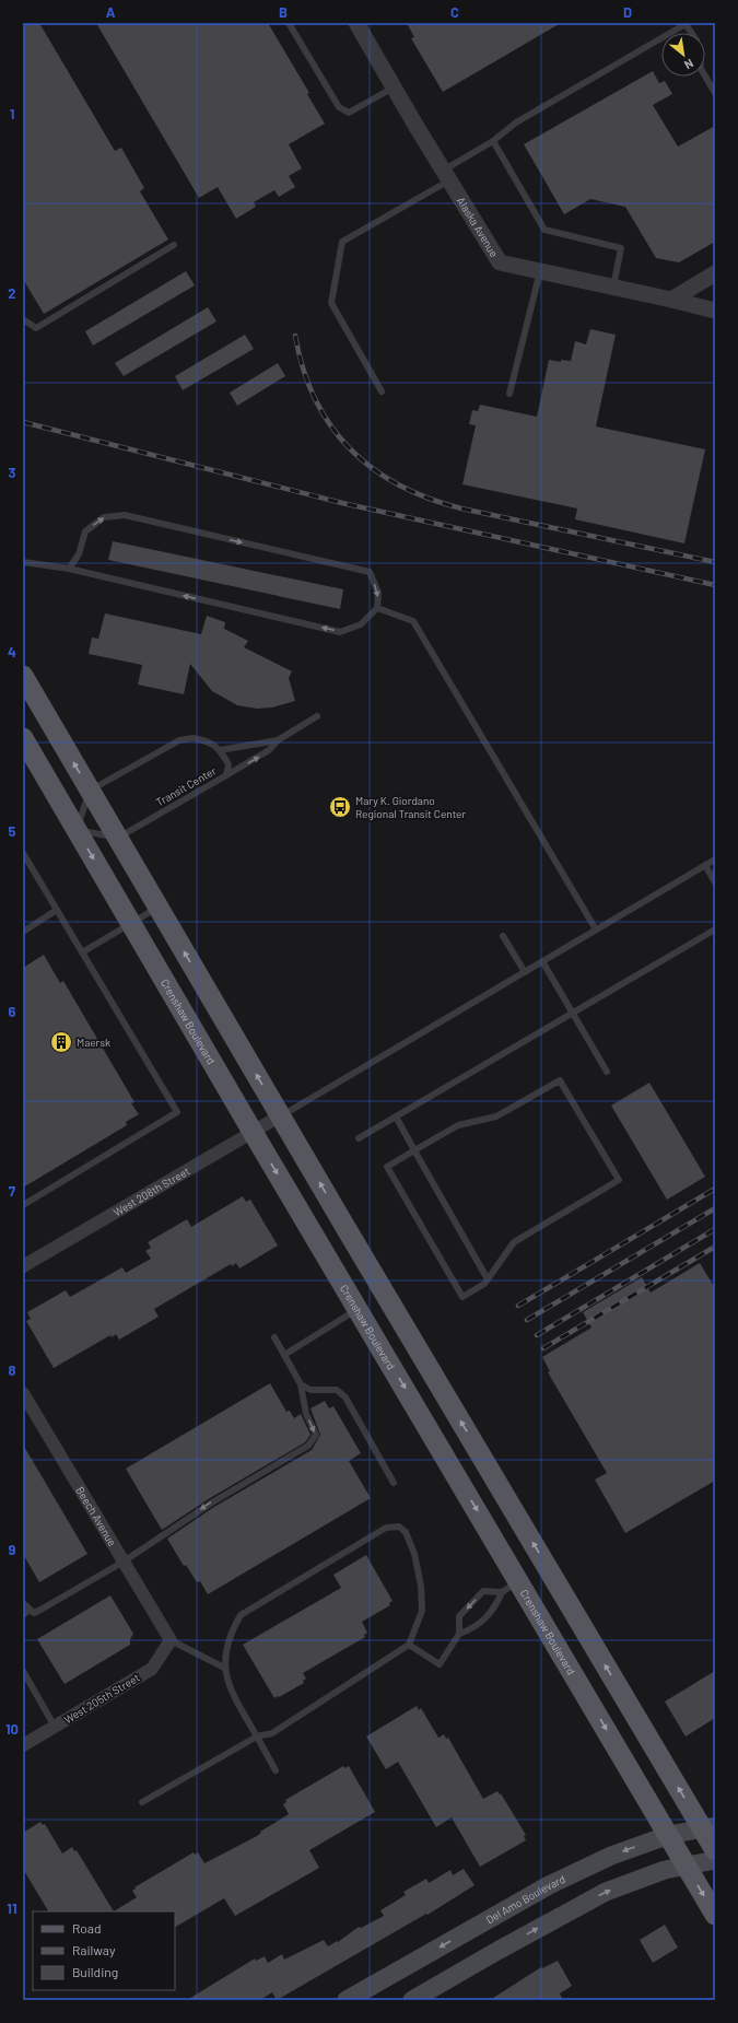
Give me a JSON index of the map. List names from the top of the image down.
{
  "streets": {
    "main road": ["Crenshaw Boulevard", "Del Amo Boulevard"],
    "street": [
      "Alaska Avenue",
      "West 208th Street",
      "Beech Avenue",
      "West 205th Street"
    ],
    "lane": ["Transit Center"]
  },
  "crossings": [
    ["Crenshaw Boulevard", "West 208th Street"],
    ["Crenshaw Boulevard", "Del Amo Boulevard"],
    ["Beech Avenue", "West 205th Street"]
  ],
  "places": {
    "bus stop": ["Mary K. Giordano Regional Transit Center"],
    "building": ["Maersk"]
  },
  "legend": ["Road", "Railway", "Building"],
  "north": "bottom right",
  "grid": {
    "columns": [
      "A",
      "B",
      "C",
      "D"
    ],
    "rows": [
      "1",
      "2",
      "3",
      "4",
      "5",
      "6",
      "7",
      "8",
      "9",
      "10",
      "11"
    ]
  }
}
